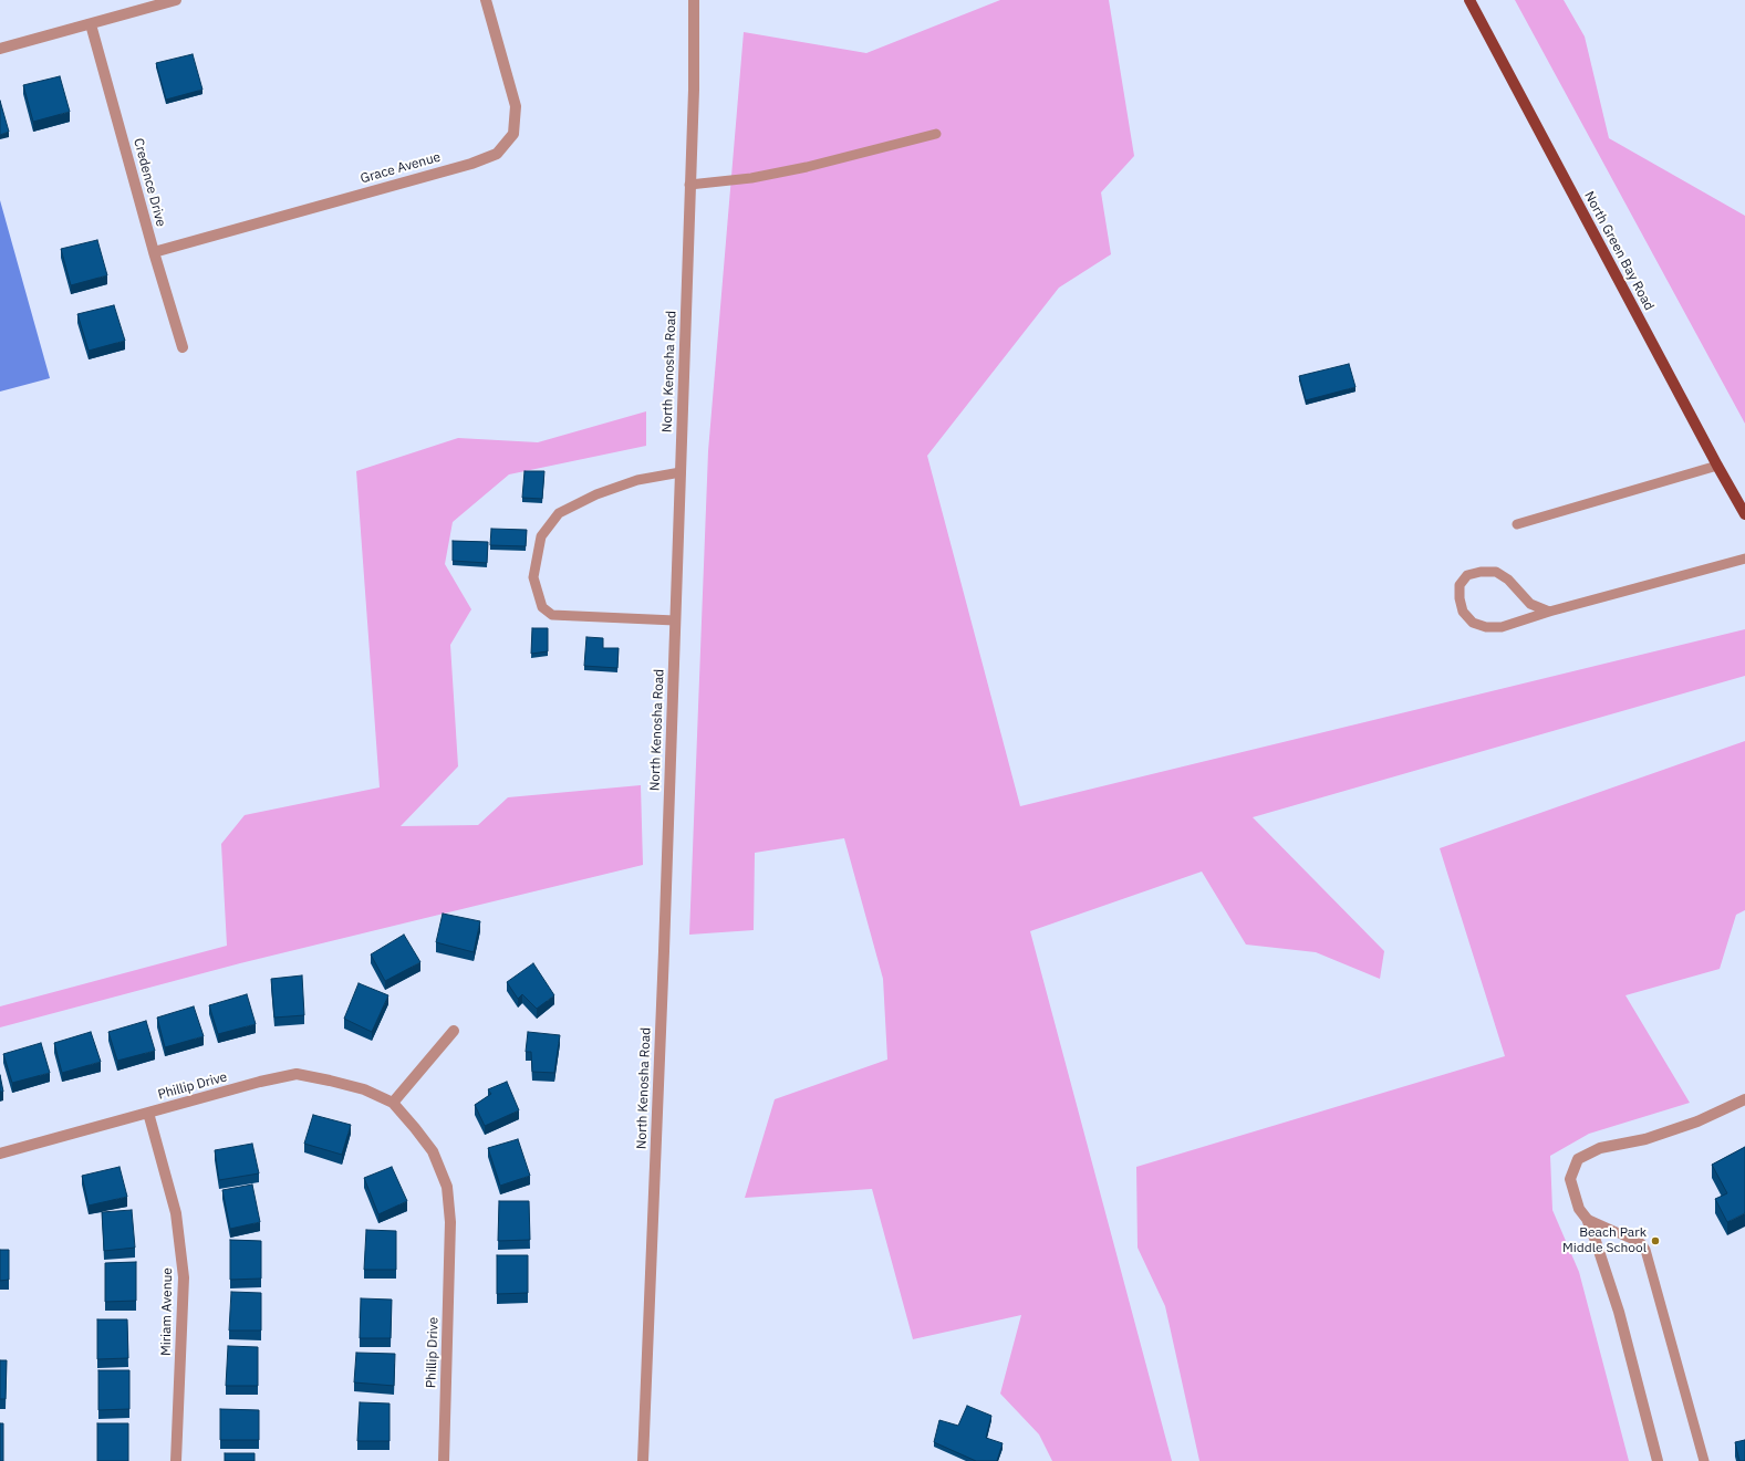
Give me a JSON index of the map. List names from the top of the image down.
{
  "streets": {
    "main road": ["North Green Bay Road"],
    "street": [
      "Grace Avenue",
      "Credence Drive",
      "North Kenosha Road",
      "Phillip Drive",
      "Miriam Avenue"
    ]
  },
  "crossings": [
    ["Grace Avenue", "Credence Drive"],
    ["Phillip Drive", "Miriam Avenue"]
  ],
  "places": ["Beach Park Middle School"]
}
